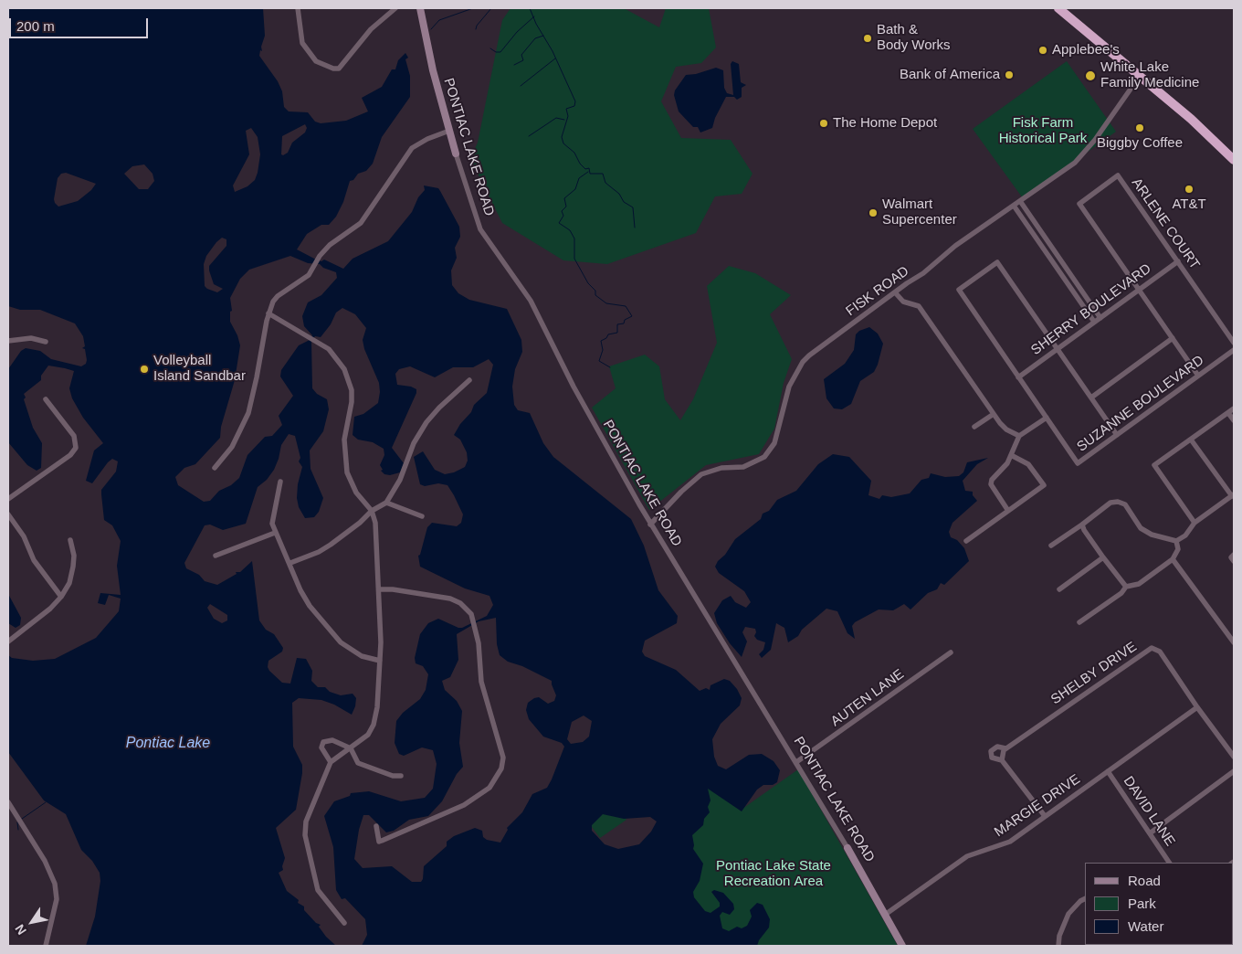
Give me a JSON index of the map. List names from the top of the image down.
{
  "streets": {
    "street": [
      "PONTIAC LAKE ROAD",
      "ARLENE COURT",
      "FISK ROAD",
      "SHERRY BOULEVARD",
      "SUZANNE BOULEVARD",
      "SHELBY DRIVE",
      "AUTEN LANE",
      "MARGIE DRIVE",
      "DAVID LANE"
    ]
  },
  "crossings": [
    ["PONTIAC LAKE ROAD", "FISK ROAD"],
    ["PONTIAC LAKE ROAD", "AUTEN LANE"],
    ["PONTIAC LAKE ROAD", "MARGIE DRIVE"],
    ["ARLENE COURT", "SHERRY BOULEVARD"],
    ["SHERRY BOULEVARD", "SUZANNE BOULEVARD"],
    ["SHELBY DRIVE", "MARGIE DRIVE"],
    ["MARGIE DRIVE", "DAVID LANE"]
  ],
  "water": ["Pontiac Lake"],
  "parks": ["Fisk Farm Historical Park", "Pontiac Lake State Recreation Area"],
  "places": [
    "Bath & Body Works",
    "Applebee's",
    "Bank of America",
    "White Lake Family Medicine",
    "The Home Depot",
    "Biggby Coffee",
    "AT&T",
    "Walmart Supercenter",
    "Volleyball Island Sandbar"
  ],
  "legend": ["Road", "Park", "Water"],
  "scale_bar": "200 m",
  "north": "bottom left"
}
